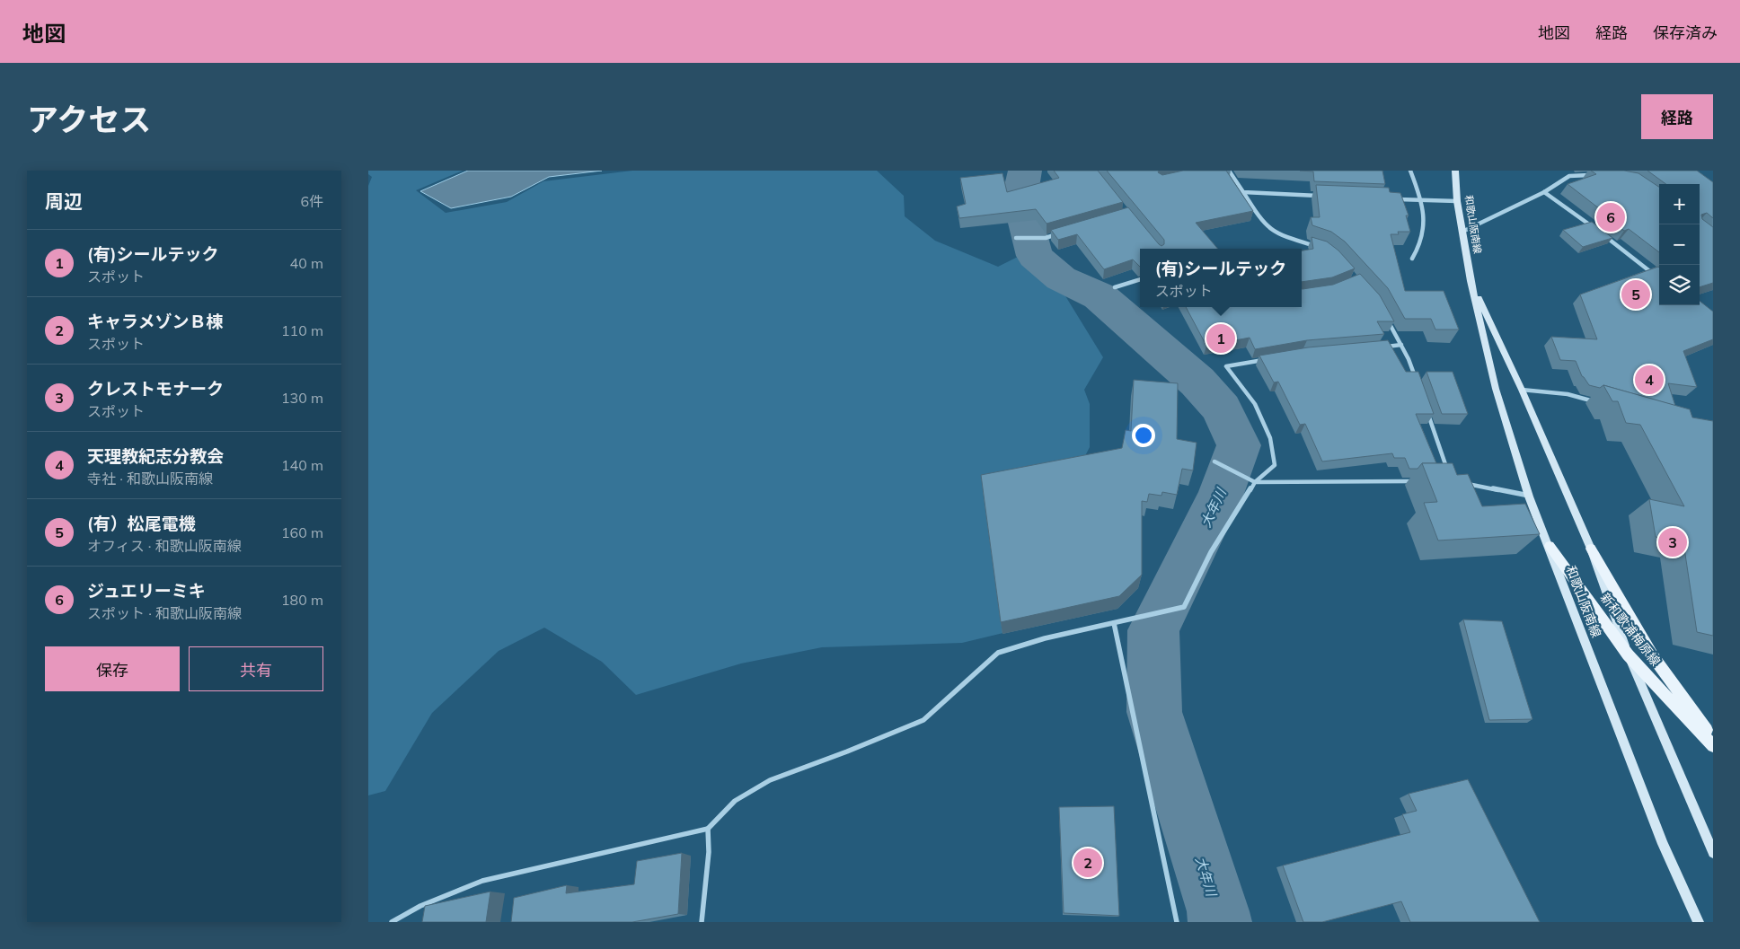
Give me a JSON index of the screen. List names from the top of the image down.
{
  "streets": {
    "main road": ["和歌山阪南線", "新和歌浦梅原線"]
  },
  "crossings": [
    ["和歌山阪南線", "新和歌浦梅原線"]
  ],
  "water": ["大年川"],
  "page": {
    "header": "地図",
    "nav": ["地図", "経路", "保存済み"],
    "title": "アクセス",
    "buttons": [
      "経路",
      ["保存", "共有"]
    ],
    "heading": ["周辺", "6件"],
    "map_buttons": ["+", "−"],
    "pins": [
      "6",
      "5",
      "1",
      "4",
      "3",
      "2"
    ],
    "list": [
      {
        "mark": "1",
        "name": "(有)シールテック",
        "note": "スポット",
        "value": "40 m"
      },
      {
        "mark": "2",
        "name": "キャラメゾンＢ棟",
        "note": "スポット",
        "value": "110 m"
      },
      {
        "mark": "3",
        "name": "クレストモナーク",
        "note": "スポット",
        "value": "130 m"
      },
      {
        "mark": "4",
        "name": "天理教紀志分教会",
        "note": "寺社 · 和歌山阪南線",
        "value": "140 m"
      },
      {
        "mark": "5",
        "name": "(有）松尾電機",
        "note": "オフィス · 和歌山阪南線",
        "value": "160 m"
      },
      {
        "mark": "6",
        "name": "ジュエリーミキ",
        "note": "スポット · 和歌山阪南線",
        "value": "180 m"
      }
    ],
    "popup": ["(有)シールテック", "スポット"]
  }
}
